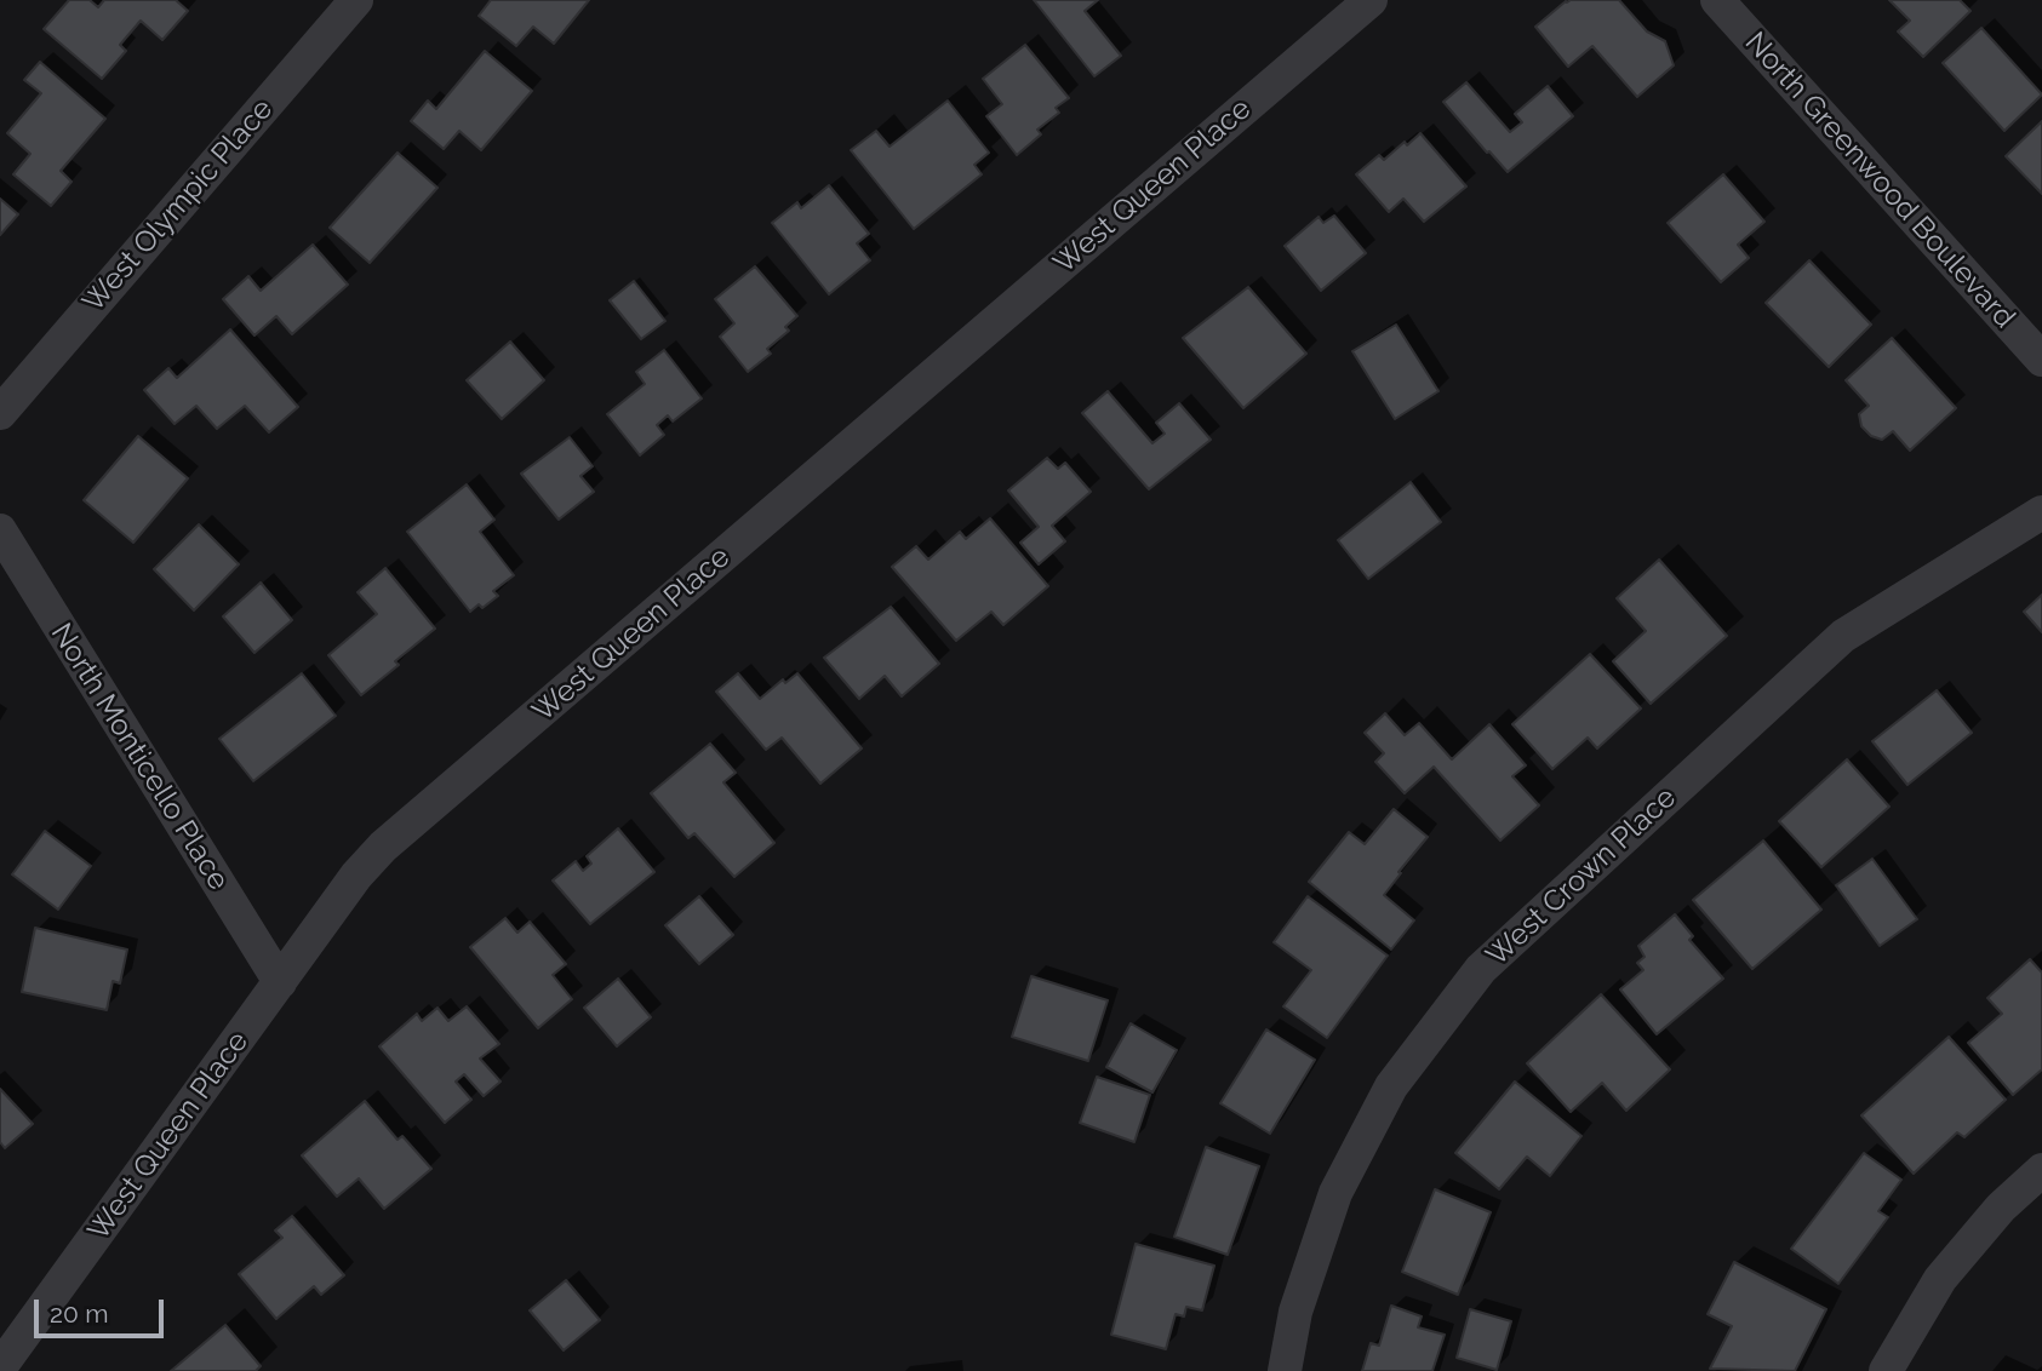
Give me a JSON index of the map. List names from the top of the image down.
{
  "streets": {
    "street": [
      "North Greenwood Boulevard",
      "West Queen Place",
      "West Olympic Place",
      "North Monticello Place",
      "West Crown Place"
    ]
  },
  "crossings": [
    ["West Queen Place", "North Monticello Place"]
  ],
  "scale_bar": "20 m"
}
